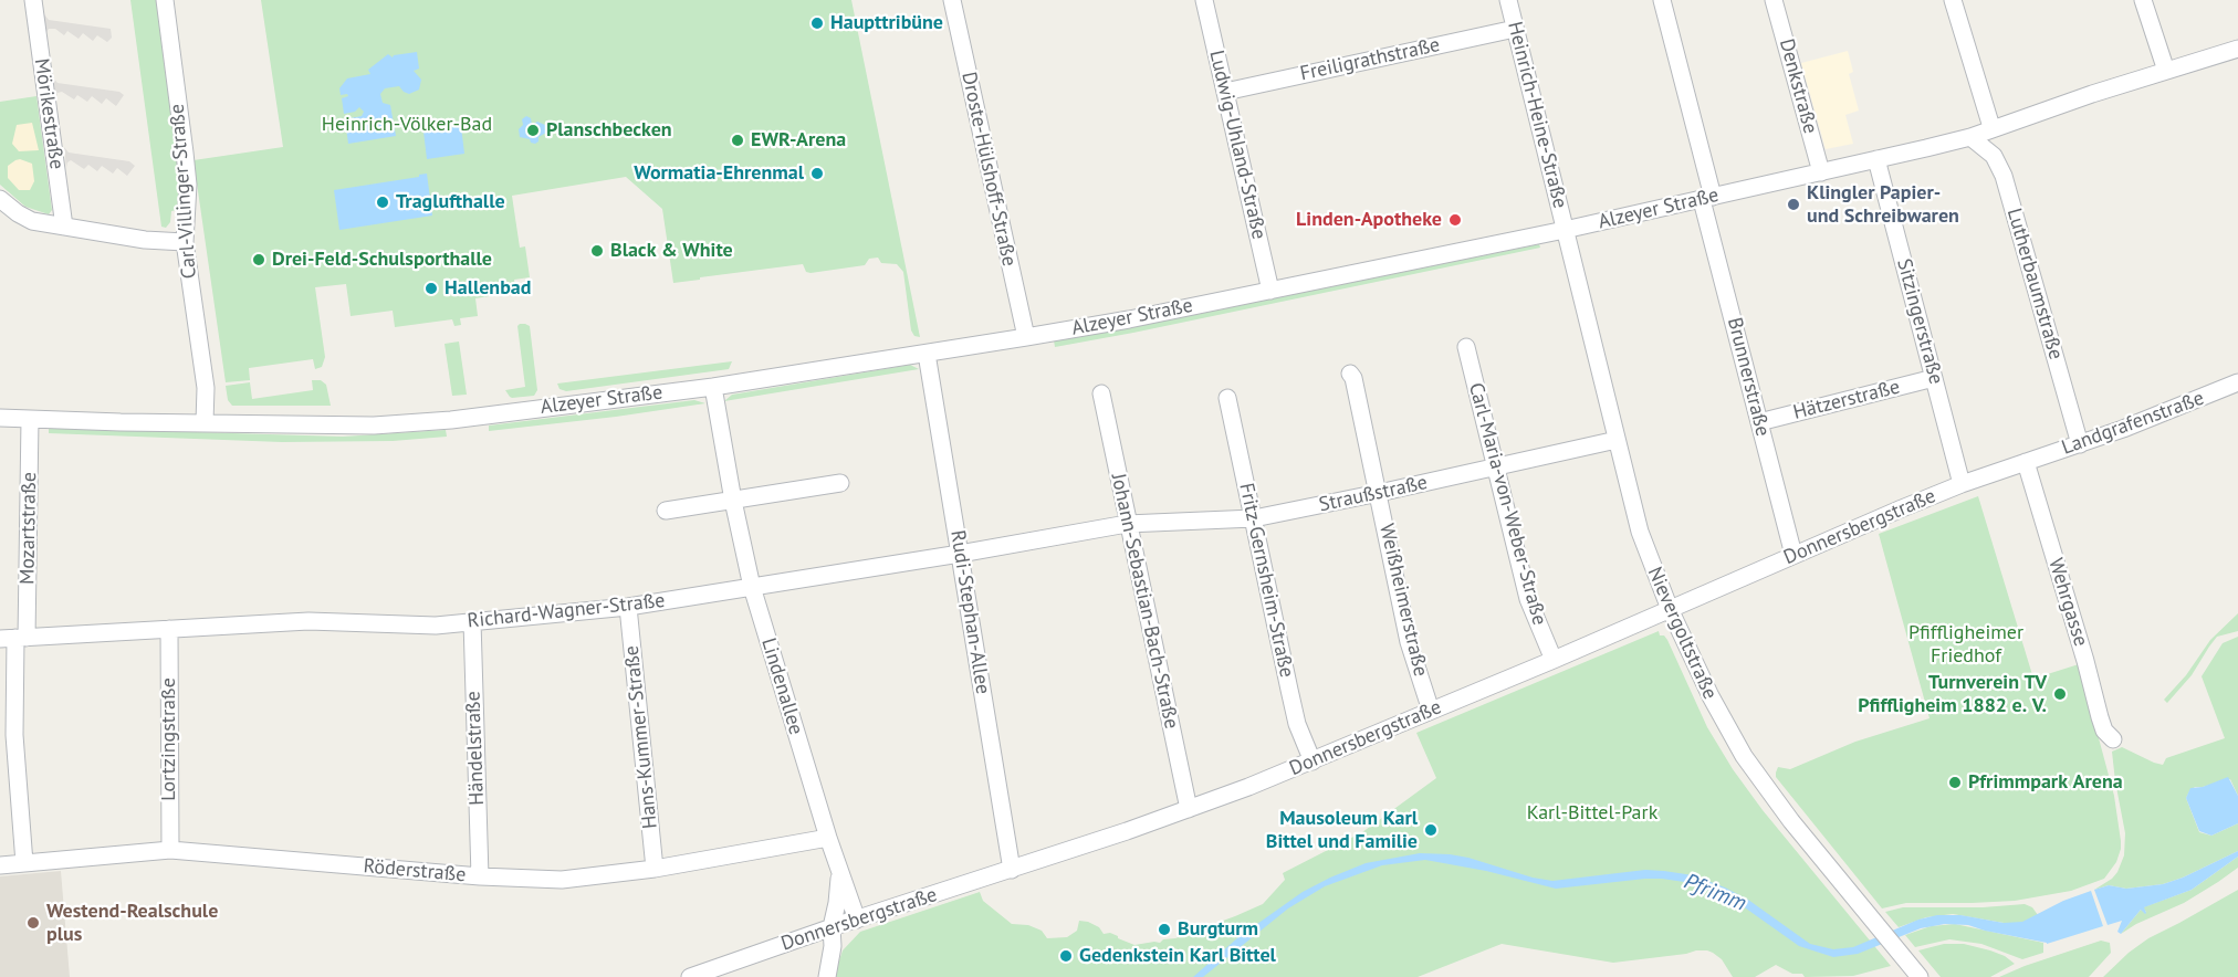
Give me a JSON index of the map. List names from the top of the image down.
{
  "streets": {
    "street": [
      "Freiligrathstraße",
      "Denkstraße",
      "Mörikestraße",
      "Heinrich-Heine-Straße",
      "Ludwig-Uhland-Straße",
      "Droste-Hülshoff-Straße",
      "Carl-Villinger-Straße",
      "Alzeyer Straße",
      "Lutherbaumstraße",
      "Sitzingerstraße",
      "Brunnerstraße",
      "Hätzerstraße",
      "Landgrafenstraße",
      "Straußstraße",
      "Carl-Maria-von-Weber-Straße",
      "Donnersbergstraße",
      "Mozartstraße",
      "Fritz-Gernsheim-Straße",
      "Weißheimerstraße",
      "Johann-Sebastian-Bach-Straße",
      "Wehrgasse",
      "Richard-Wagner-Straße",
      "Rudi-Stephan-Allee",
      "Nievergoltstraße",
      "Lindenallee",
      "Hans-Kummer-Straße",
      "Lortzingstraße",
      "Händelstraße",
      "Röderstraße"
    ]
  },
  "crossings": [
    ["Freiligrathstraße", "Heinrich-Heine-Straße"],
    ["Freiligrathstraße", "Ludwig-Uhland-Straße"],
    ["Denkstraße", "Alzeyer Straße"],
    ["Heinrich-Heine-Straße", "Alzeyer Straße"],
    ["Heinrich-Heine-Straße", "Nievergoltstraße"],
    ["Ludwig-Uhland-Straße", "Alzeyer Straße"],
    ["Droste-Hülshoff-Straße", "Alzeyer Straße"],
    ["Carl-Villinger-Straße", "Alzeyer Straße"],
    ["Alzeyer Straße", "Lutherbaumstraße"],
    ["Alzeyer Straße", "Sitzingerstraße"],
    ["Alzeyer Straße", "Brunnerstraße"],
    ["Alzeyer Straße", "Mozartstraße"],
    ["Alzeyer Straße", "Rudi-Stephan-Allee"],
    ["Alzeyer Straße", "Nievergoltstraße"],
    ["Alzeyer Straße", "Lindenallee"],
    ["Lutherbaumstraße", "Landgrafenstraße"],
    ["Sitzingerstraße", "Hätzerstraße"],
    ["Sitzingerstraße", "Donnersbergstraße"],
    ["Brunnerstraße", "Hätzerstraße"],
    ["Brunnerstraße", "Donnersbergstraße"],
    ["Landgrafenstraße", "Donnersbergstraße"],
    ["Landgrafenstraße", "Wehrgasse"],
    ["Straußstraße", "Carl-Maria-von-Weber-Straße"],
    ["Straußstraße", "Fritz-Gernsheim-Straße"],
    ["Straußstraße", "Weißheimerstraße"],
    ["Straußstraße", "Johann-Sebastian-Bach-Straße"],
    ["Straußstraße", "Richard-Wagner-Straße"],
    ["Straußstraße", "Nievergoltstraße"],
    ["Carl-Maria-von-Weber-Straße", "Donnersbergstraße"],
    ["Donnersbergstraße", "Fritz-Gernsheim-Straße"],
    ["Donnersbergstraße", "Weißheimerstraße"],
    ["Donnersbergstraße", "Johann-Sebastian-Bach-Straße"],
    ["Donnersbergstraße", "Wehrgasse"],
    ["Donnersbergstraße", "Rudi-Stephan-Allee"],
    ["Donnersbergstraße", "Nievergoltstraße"],
    ["Donnersbergstraße", "Lindenallee"],
    ["Mozartstraße", "Richard-Wagner-Straße"],
    ["Mozartstraße", "Röderstraße"],
    ["Johann-Sebastian-Bach-Straße", "Richard-Wagner-Straße"],
    ["Richard-Wagner-Straße", "Rudi-Stephan-Allee"],
    ["Richard-Wagner-Straße", "Lindenallee"],
    ["Richard-Wagner-Straße", "Hans-Kummer-Straße"],
    ["Richard-Wagner-Straße", "Lortzingstraße"],
    ["Richard-Wagner-Straße", "Händelstraße"],
    ["Lindenallee", "Röderstraße"],
    ["Hans-Kummer-Straße", "Röderstraße"],
    ["Lortzingstraße", "Röderstraße"],
    ["Händelstraße", "Röderstraße"]
  ],
  "water": ["Pfrimm"],
  "parks": ["Heinrich-Völker-Bad", "Pfiffligheimer Friedhof", "Karl-Bittel-Park"],
  "places": [
    "Haupttribüne",
    "Planschbecken",
    "EWR-Arena",
    "Wormatia-Ehrenmal",
    "Traglufthalle",
    "Klingler Papier- und Schreibwaren",
    "Linden-Apotheke",
    "Black & White",
    "Drei-Feld-Schulsporthalle",
    "Hallenbad",
    "Turnverein TV Pfiffligheim 1882 e. V.",
    "Pfrimmpark Arena",
    "Mausoleum Karl Bittel und Familie",
    "Westend-Realschule plus",
    "Burgturm",
    "Gedenkstein Karl Bittel"
  ]
}
